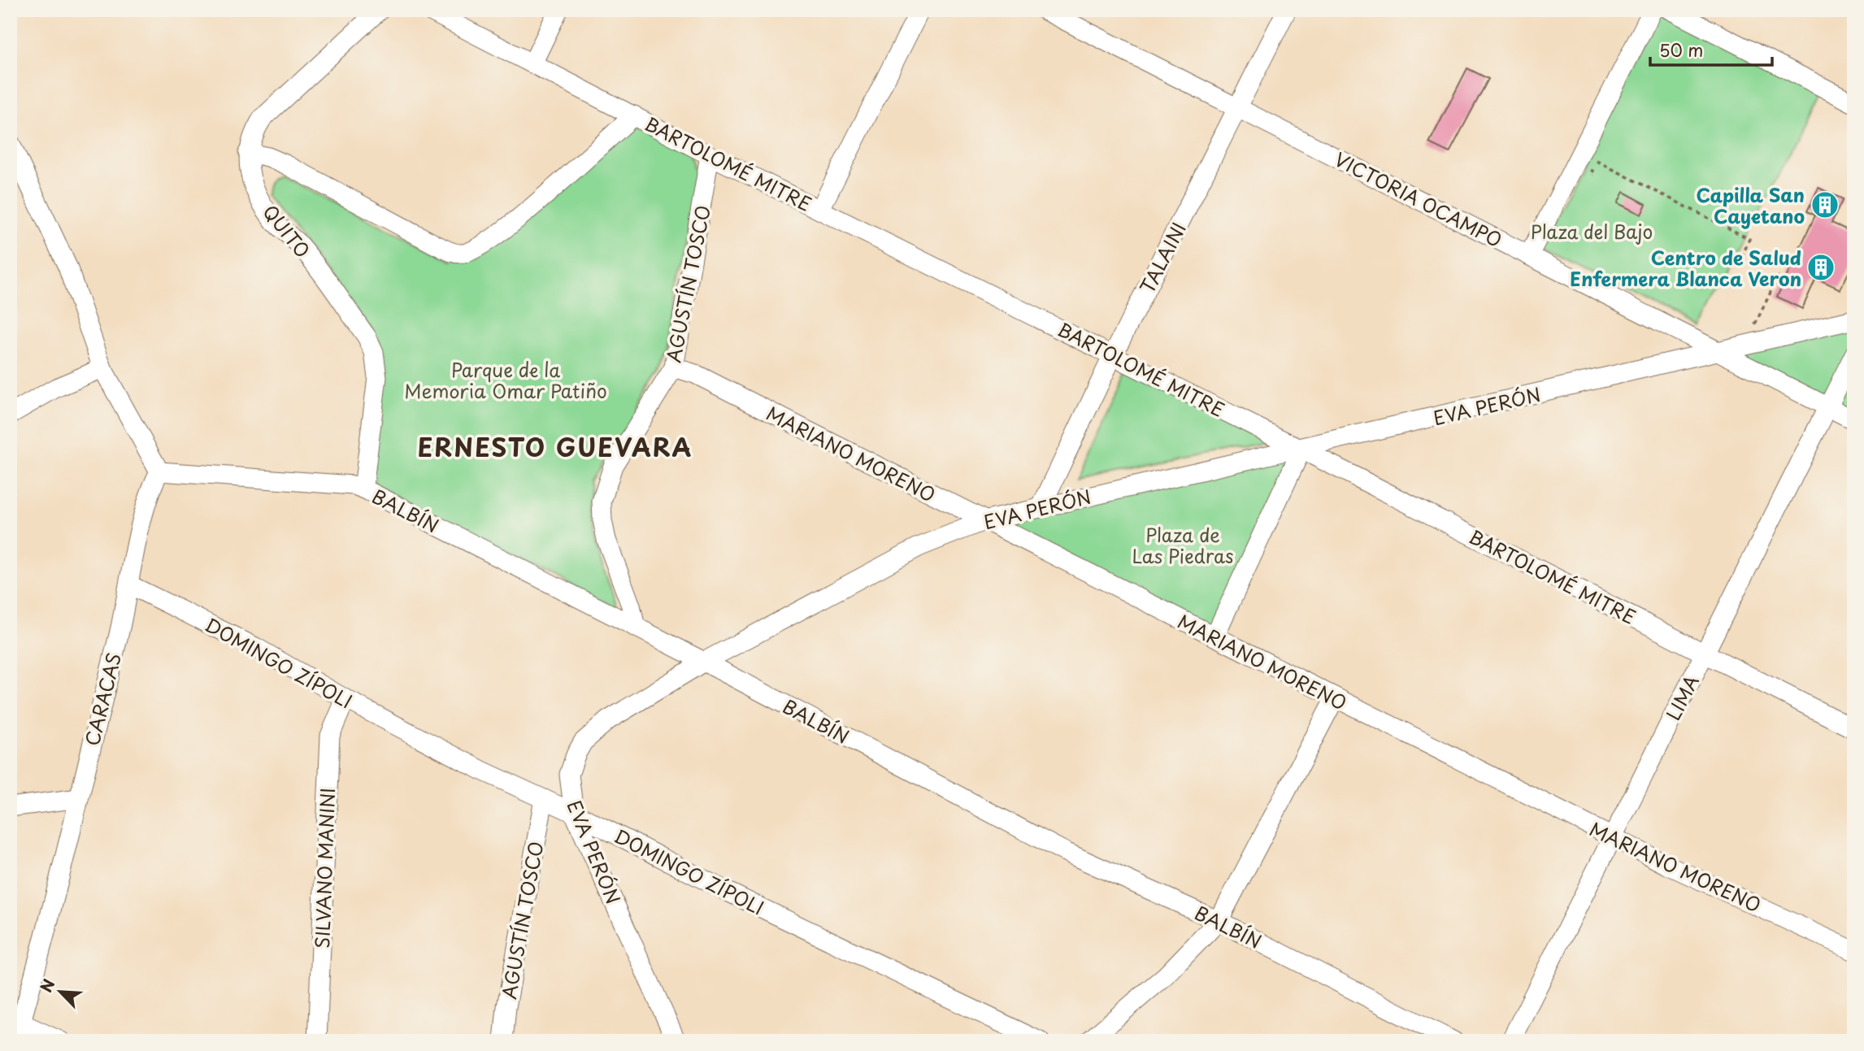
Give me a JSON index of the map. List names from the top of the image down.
{
  "streets": {
    "street": [
      "BARTOLOMÉ MITRE",
      "VICTORIA OCAMPO",
      "QUITO",
      "TALAINI",
      "AGUSTÍN TOSCO",
      "EVA PERÓN",
      "MARIANO MORENO",
      "BALBÍN",
      "DOMINGO ZÍPOLI",
      "LIMA",
      "CARACAS",
      "SILVANO MANINI"
    ]
  },
  "crossings": [
    ["BARTOLOMÉ MITRE", "TALAINI"],
    ["BARTOLOMÉ MITRE", "AGUSTÍN TOSCO"],
    ["BARTOLOMÉ MITRE", "EVA PERÓN"],
    ["BARTOLOMÉ MITRE", "LIMA"],
    ["VICTORIA OCAMPO", "TALAINI"],
    ["VICTORIA OCAMPO", "EVA PERÓN"],
    ["VICTORIA OCAMPO", "LIMA"],
    ["QUITO", "BALBÍN"],
    ["TALAINI", "EVA PERÓN"],
    ["AGUSTÍN TOSCO", "MARIANO MORENO"],
    ["AGUSTÍN TOSCO", "BALBÍN"],
    ["AGUSTÍN TOSCO", "DOMINGO ZÍPOLI"],
    ["EVA PERÓN", "MARIANO MORENO"],
    ["EVA PERÓN", "BALBÍN"],
    ["EVA PERÓN", "DOMINGO ZÍPOLI"],
    ["MARIANO MORENO", "LIMA"],
    ["BALBÍN", "CARACAS"],
    ["DOMINGO ZÍPOLI", "CARACAS"],
    ["DOMINGO ZÍPOLI", "SILVANO MANINI"]
  ],
  "districts": ["ERNESTO GUEVARA"],
  "parks": ["Plaza del Bajo", "Parque de la Memoria Omar Patiño", "Plaza de Las Piedras"],
  "places": {
    "building": ["Capilla San Cayetano", "Centro de Salud Enfermera Blanca Veron"]
  },
  "scale_bar": "50 m",
  "north": "top left"
}
